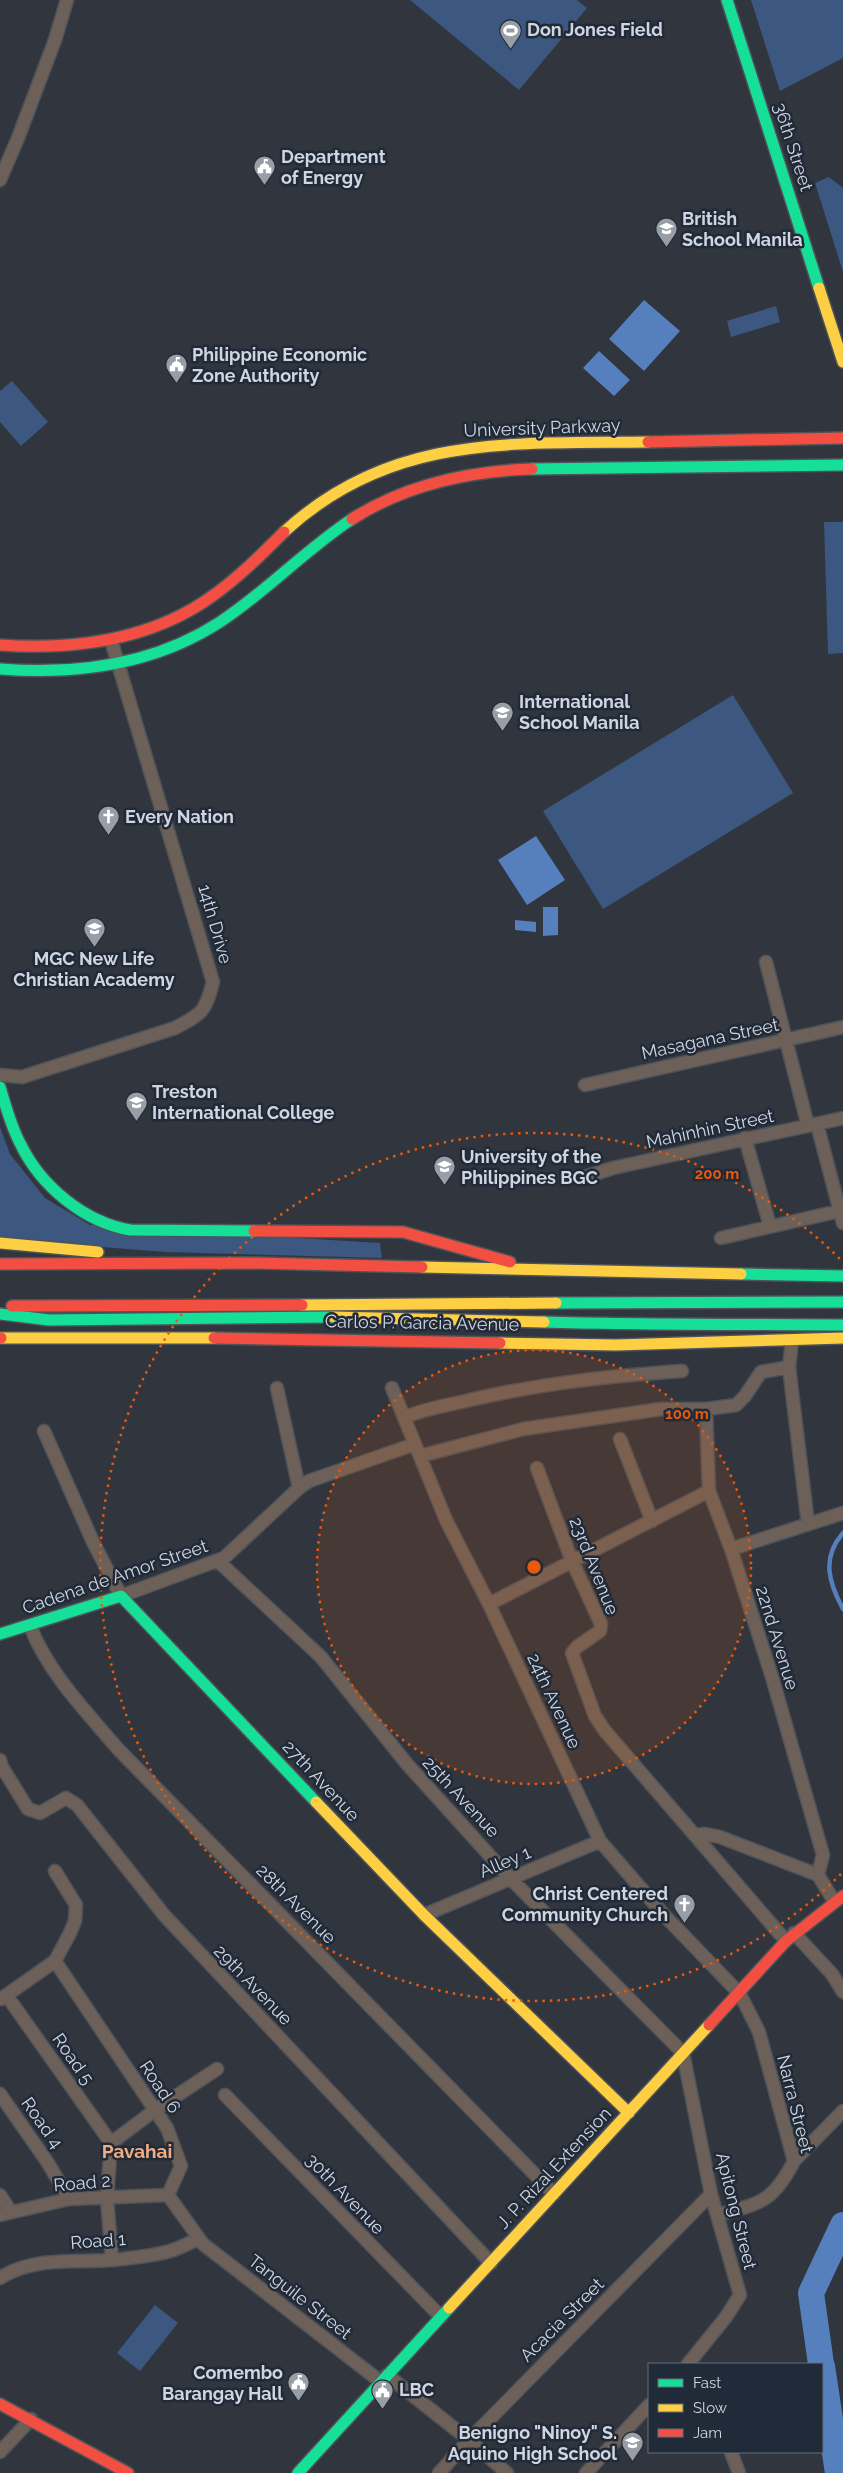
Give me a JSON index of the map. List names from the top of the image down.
{
  "streets": {
    "main road": [
      "36th Street",
      "University Parkway",
      "Carlos P. Garcia Avenue",
      "Cadena de Amor Street",
      "27th Avenue",
      "J. P. Rizal Extension"
    ],
    "street": [
      "14th Drive",
      "Masagana Street",
      "Mahinhin Street",
      "23rd Avenue",
      "22nd Avenue",
      "24th Avenue",
      "25th Avenue",
      "Alley 1",
      "28th Avenue",
      "29th Avenue",
      "Road 5",
      "Road 6",
      "Narra Street",
      "Road 4",
      "Road 2",
      "30th Avenue",
      "Apitong Street",
      "Road 1",
      "Tanguile Street",
      "Acacia Street"
    ]
  },
  "crossings": [
    ["University Parkway", "14th Drive"],
    ["23rd Avenue", "J. P. Rizal Extension"],
    ["Cadena de Amor Street", "22nd Avenue"],
    ["Cadena de Amor Street", "24th Avenue"],
    ["Cadena de Amor Street", "27th Avenue"],
    ["Cadena de Amor Street", "25th Avenue"],
    ["Cadena de Amor Street", "28th Avenue"],
    ["24th Avenue", "Alley 1"],
    ["24th Avenue", "Narra Street"],
    ["24th Avenue", "J. P. Rizal Extension"],
    ["27th Avenue", "Alley 1"],
    ["27th Avenue", "J. P. Rizal Extension"],
    ["25th Avenue", "Alley 1"],
    ["25th Avenue", "J. P. Rizal Extension"],
    ["25th Avenue", "Apitong Street"],
    ["28th Avenue", "J. P. Rizal Extension"],
    ["29th Avenue", "J. P. Rizal Extension"],
    ["Road 6", "Road 2"],
    ["Narra Street", "J. P. Rizal Extension"],
    ["Narra Street", "Apitong Street"],
    ["Road 4", "Road 2"],
    ["J. P. Rizal Extension", "30th Avenue"],
    ["J. P. Rizal Extension", "Apitong Street"],
    ["J. P. Rizal Extension", "Tanguile Street"],
    ["Apitong Street", "Acacia Street"],
    ["Road 1", "Tanguile Street"],
    ["Tanguile Street", "Acacia Street"]
  ],
  "districts": ["Pavahai"],
  "places": {
    "sports": ["Don Jones Field"],
    "public building": [
      "Department of Energy",
      "Philippine Economic Zone Authority",
      "Comembo Barangay Hall",
      "LBC"
    ],
    "school or university": [
      "British School Manila",
      "International School Manila",
      "MGC New Life Christian Academy",
      "Treston International College",
      "University of the Philippines BGC",
      "Benigno \"Ninoy\" S. Aquino High School"
    ],
    "church": ["Every Nation", "Christ Centered Community Church"]
  },
  "legend": ["Fast", "Slow", "Jam"],
  "rings": ["200 m", "100 m"]
}
